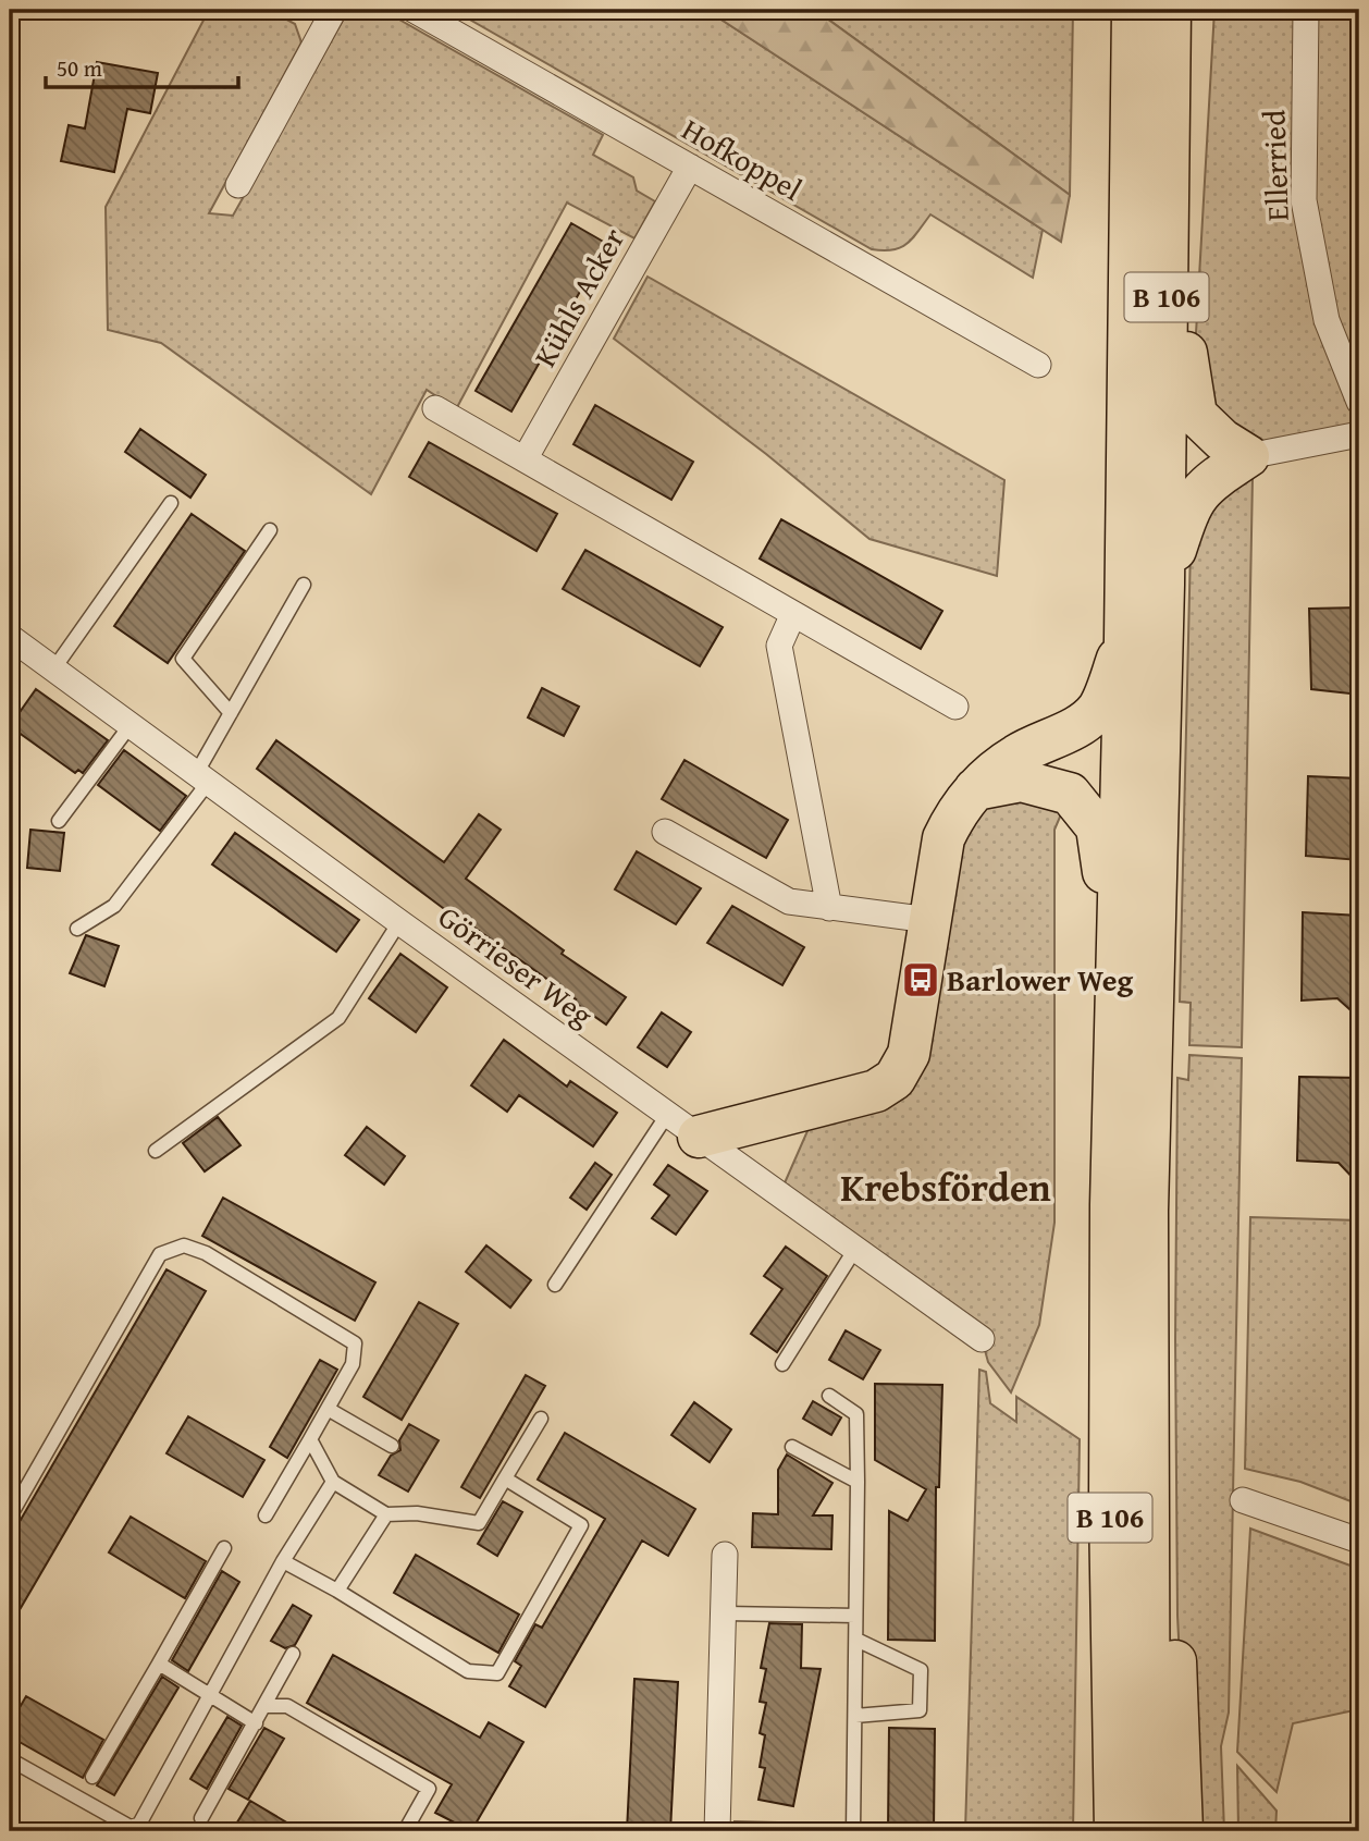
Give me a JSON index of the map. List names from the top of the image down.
{
  "streets": {
    "highway": ["B 106"],
    "street": [
      "Hofkoppel",
      "Ellerried",
      "Kühls Acker",
      "Görrieser Weg"
    ]
  },
  "crossings": [
    ["Hofkoppel", "Kühls Acker"]
  ],
  "districts": ["Krebsförden"],
  "places": {
    "bus stop": ["Barlower Weg"]
  },
  "scale_bar": "50 m"
}
